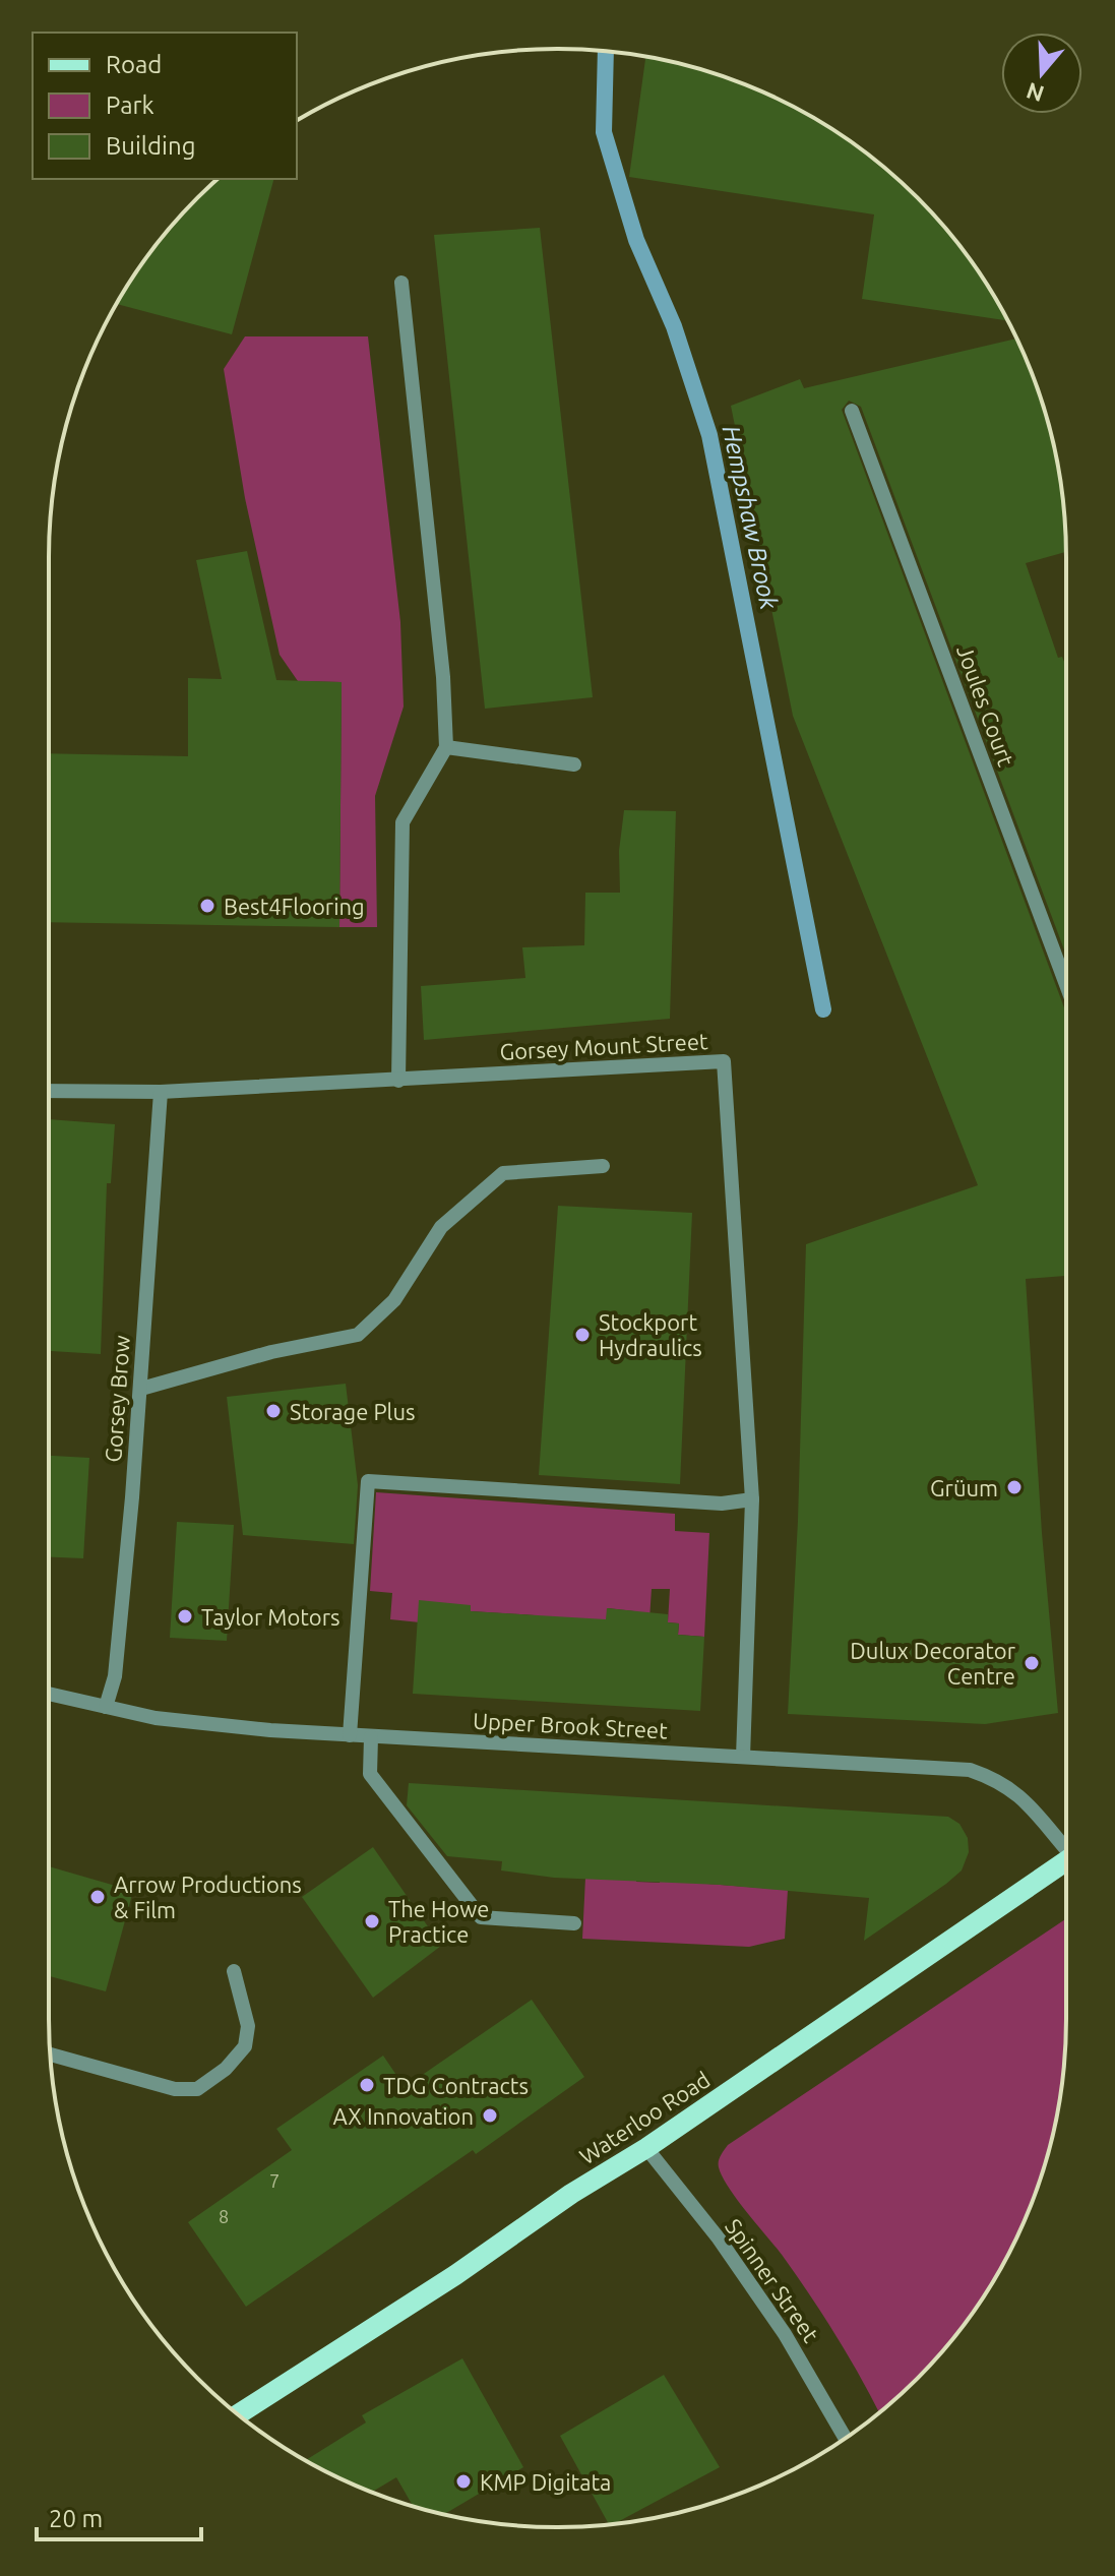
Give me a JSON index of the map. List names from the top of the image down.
{
  "streets": {
    "main road": ["Waterloo Road"],
    "street": [
      "Joules Court",
      "Gorsey Mount Street",
      "Gorsey Brow",
      "Upper Brook Street",
      "Spinner Street"
    ]
  },
  "crossings": [
    ["Gorsey Mount Street", "Gorsey Brow"],
    ["Gorsey Mount Street", "Upper Brook Street"],
    ["Gorsey Brow", "Upper Brook Street"],
    ["Waterloo Road", "Spinner Street"]
  ],
  "water": ["Hempshaw Brook"],
  "places": [
    "Best4Flooring",
    "Stockport Hydraulics",
    "Storage Plus",
    "Grüum",
    "Taylor Motors",
    "Dulux Decorator Centre",
    "Arrow Productions & Film",
    "The Howe Practice",
    "TDG Contracts",
    "AX Innovation",
    "KMP Digitata"
  ],
  "house_numbers": ["7", "8"],
  "legend": ["Road", "Park", "Building"],
  "scale_bar": "20 m",
  "north": "bottom"
}
